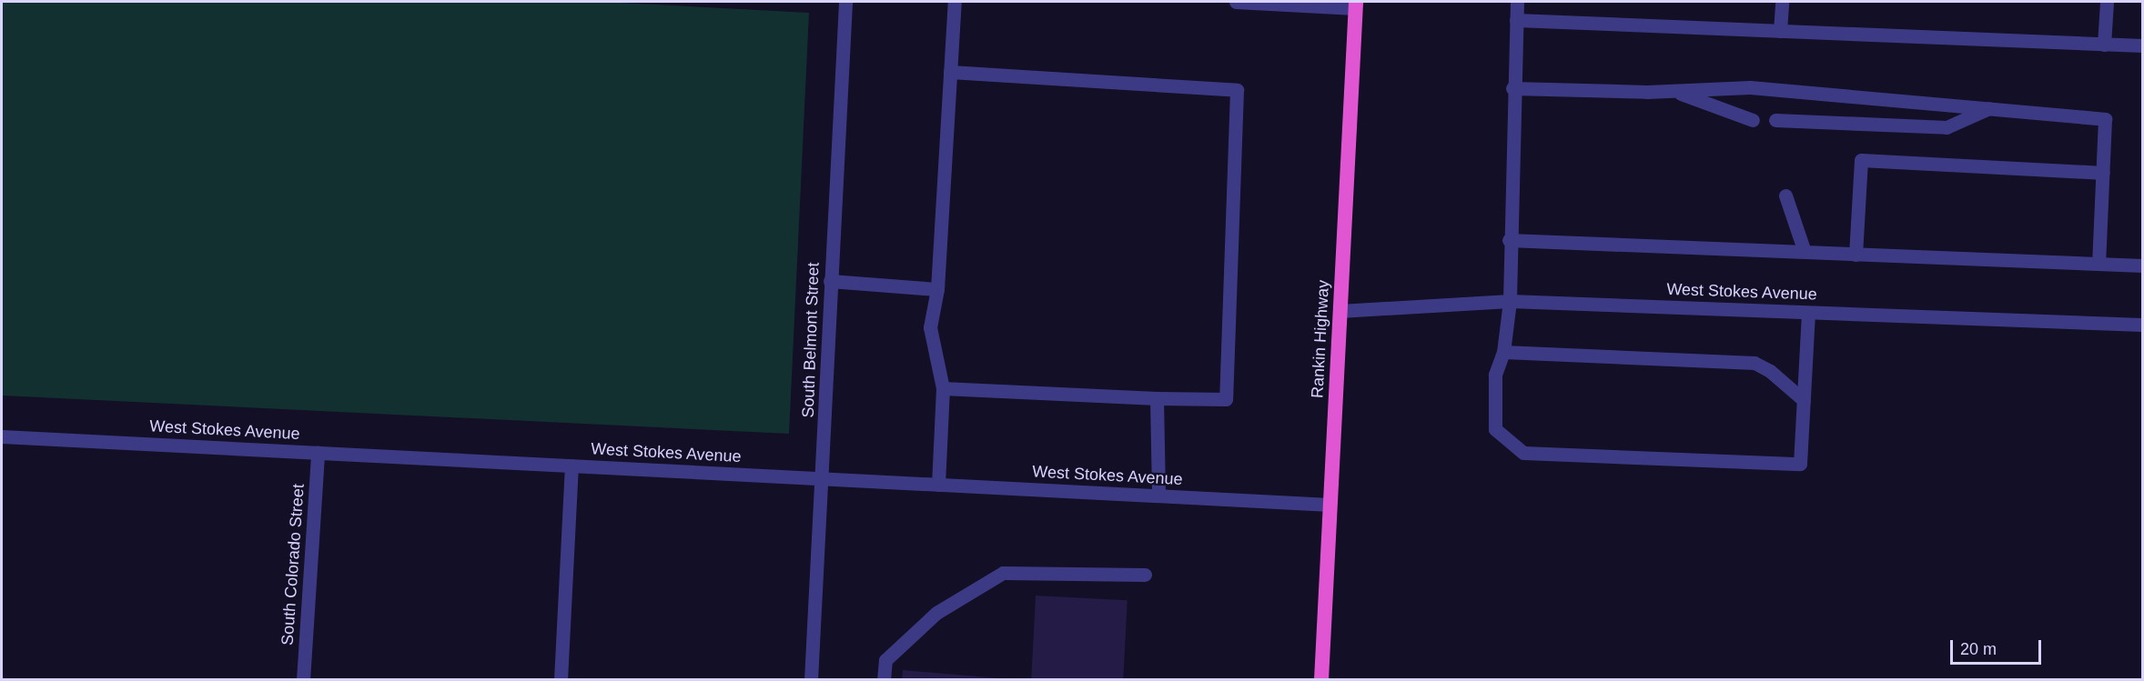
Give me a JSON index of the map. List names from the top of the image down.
{
  "streets": {
    "highway": ["Rankin Highway"],
    "street": ["West Stokes Avenue", "South Belmont Street", "South Colorado Street"]
  },
  "crossings": [
    ["West Stokes Avenue", "Rankin Highway"],
    ["West Stokes Avenue", "South Belmont Street"],
    ["West Stokes Avenue", "South Colorado Street"]
  ],
  "scale_bar": "20 m"
}
